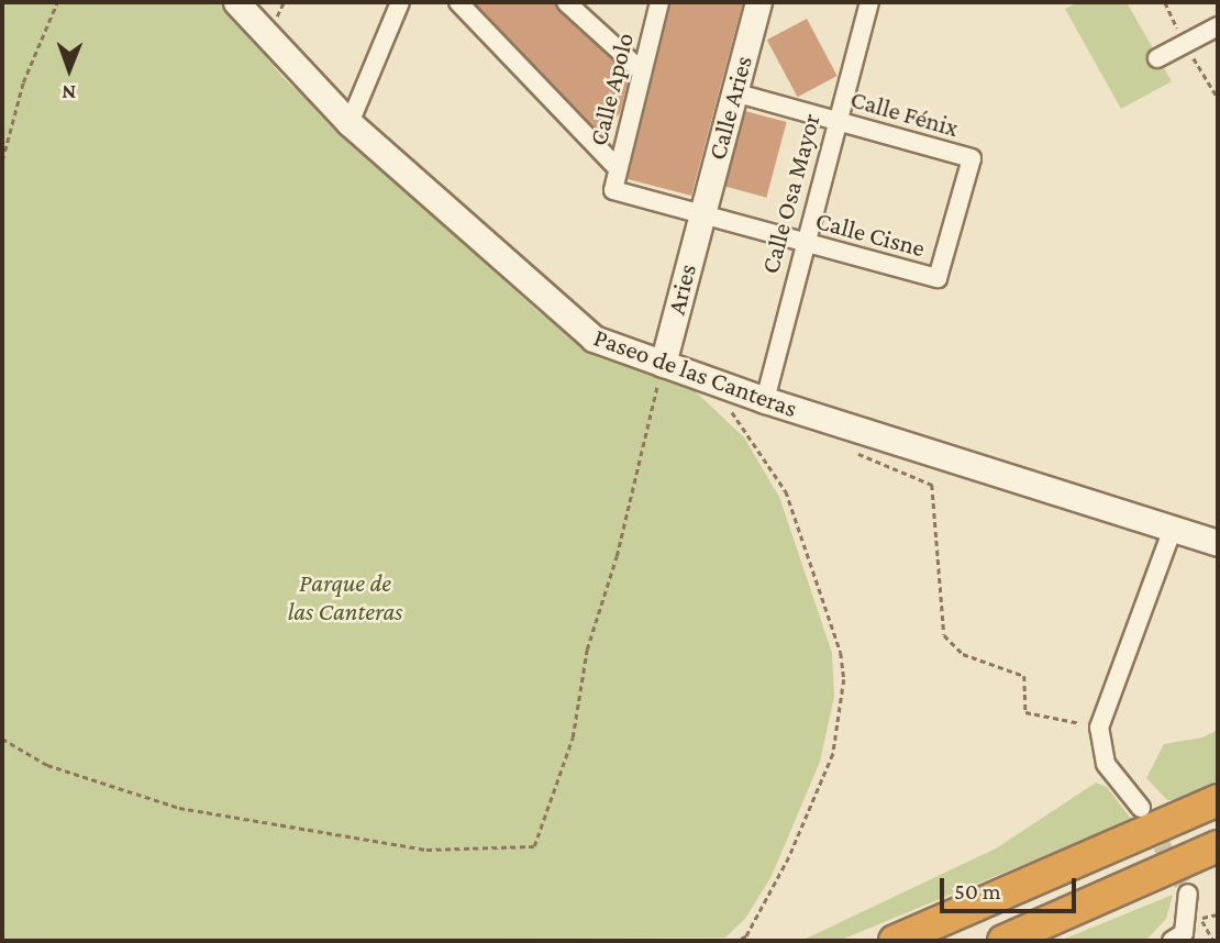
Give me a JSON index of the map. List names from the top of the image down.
{
  "streets": {
    "street": [
      "Calle Apolo",
      "Calle Aries",
      "Calle Fénix",
      "Calle Osa Mayor",
      "Calle Cisne",
      "Aries",
      "Paseo de las Canteras"
    ]
  },
  "crossings": [
    ["Calle Apolo", "Calle Cisne"],
    ["Calle Aries", "Calle Fénix"],
    ["Calle Aries", "Calle Cisne"],
    ["Calle Aries", "Aries"],
    ["Calle Fénix", "Calle Osa Mayor"],
    ["Calle Fénix", "Calle Cisne"],
    ["Calle Osa Mayor", "Calle Cisne"],
    ["Calle Osa Mayor", "Paseo de las Canteras"],
    ["Calle Cisne", "Aries"],
    ["Aries", "Paseo de las Canteras"]
  ],
  "parks": ["Parque de las Canteras"],
  "scale_bar": "50 m",
  "north": "bottom"
}
